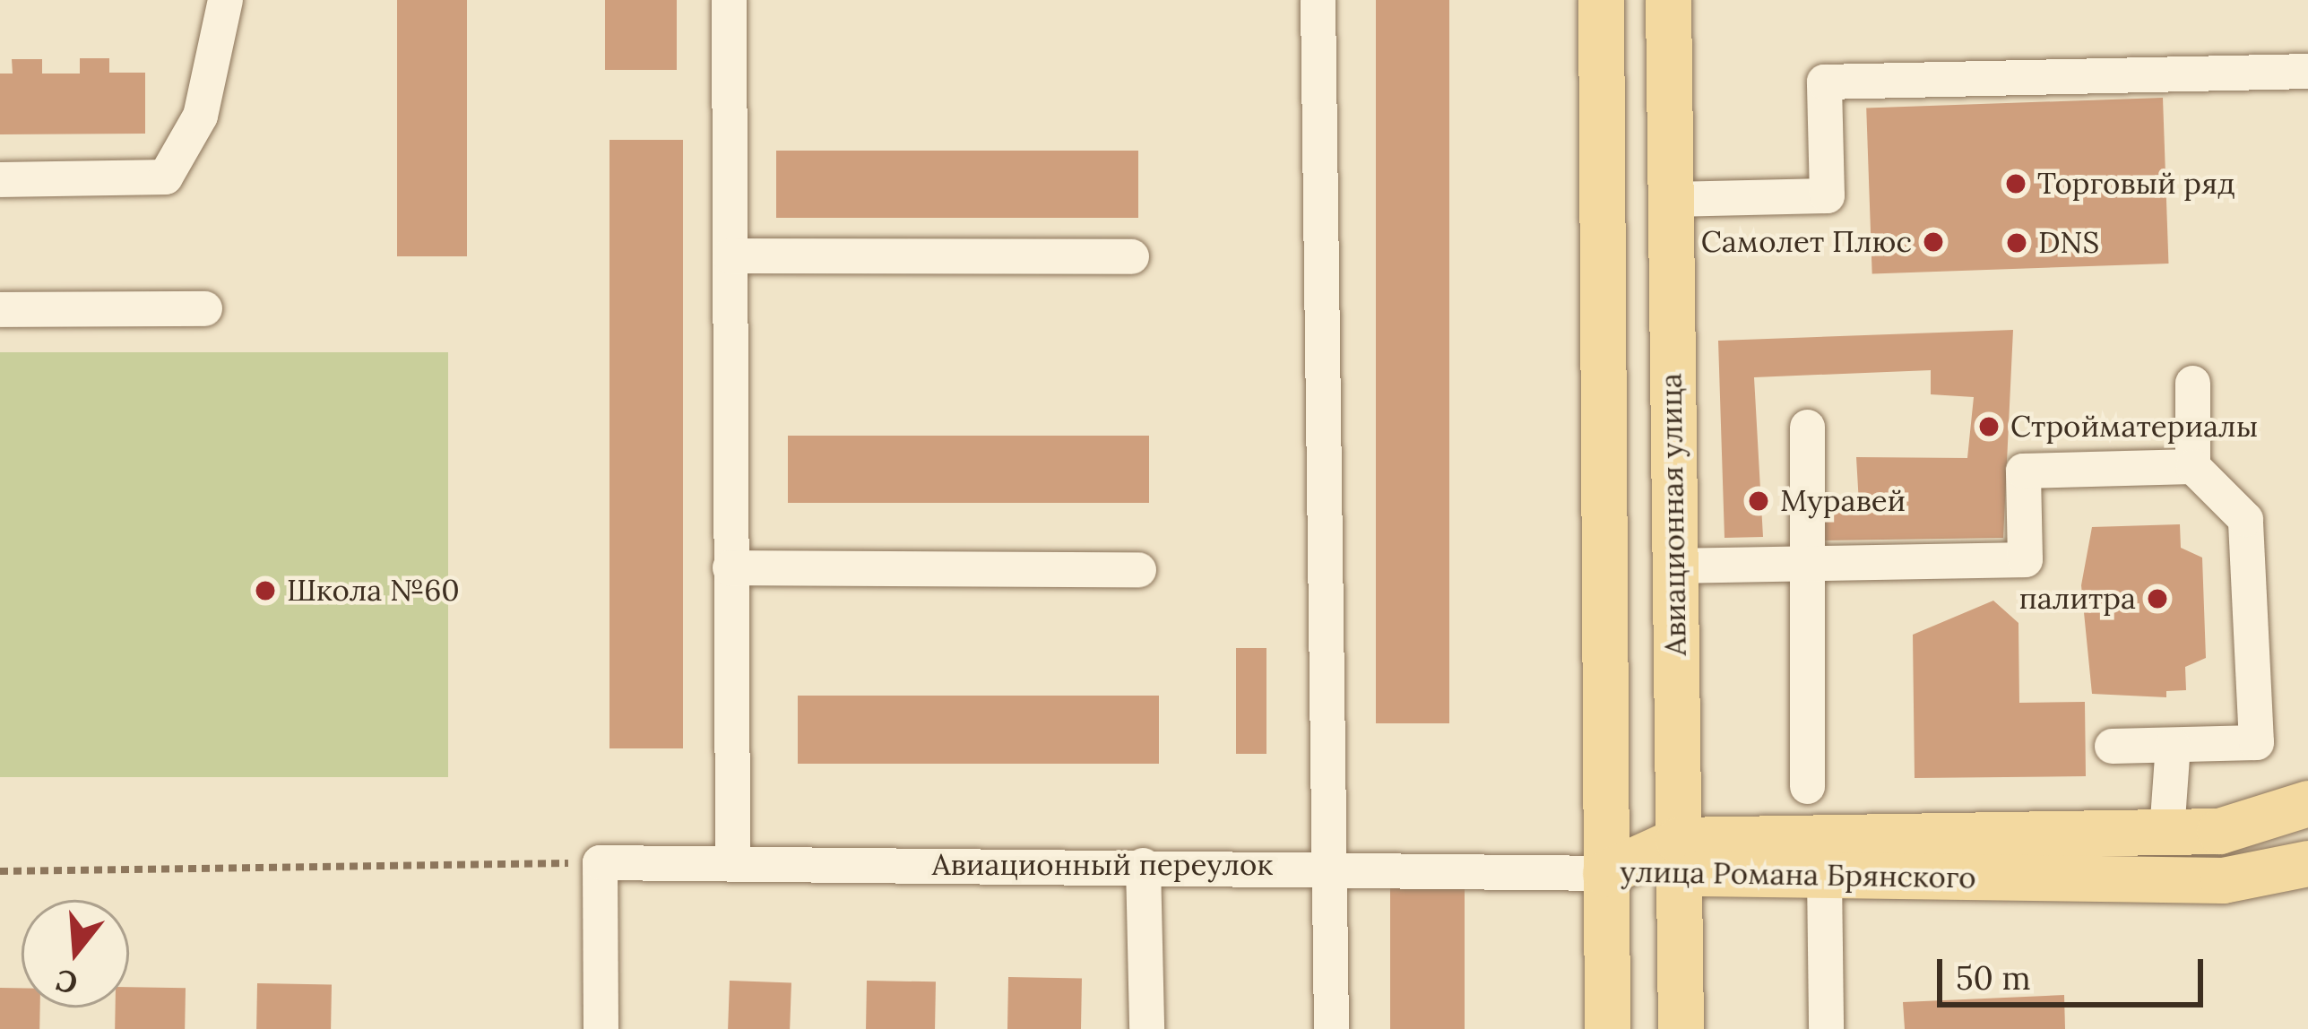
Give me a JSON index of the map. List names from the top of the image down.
{
  "streets": {
    "main road": ["Авиационная улица", "улица Романа Брянского"],
    "street": ["Авиационный переулок"]
  },
  "crossings": [
    ["Авиационная улица", "улица Романа Брянского"],
    ["Авиационный переулок", "улица Романа Брянского"]
  ],
  "places": [
    "Торговый ряд",
    "Самолет Плюс",
    "DNS",
    "Стройматериалы",
    "Муравей",
    "Школа №60",
    "палитра"
  ],
  "scale_bar": "50 m",
  "north": "bottom"
}
